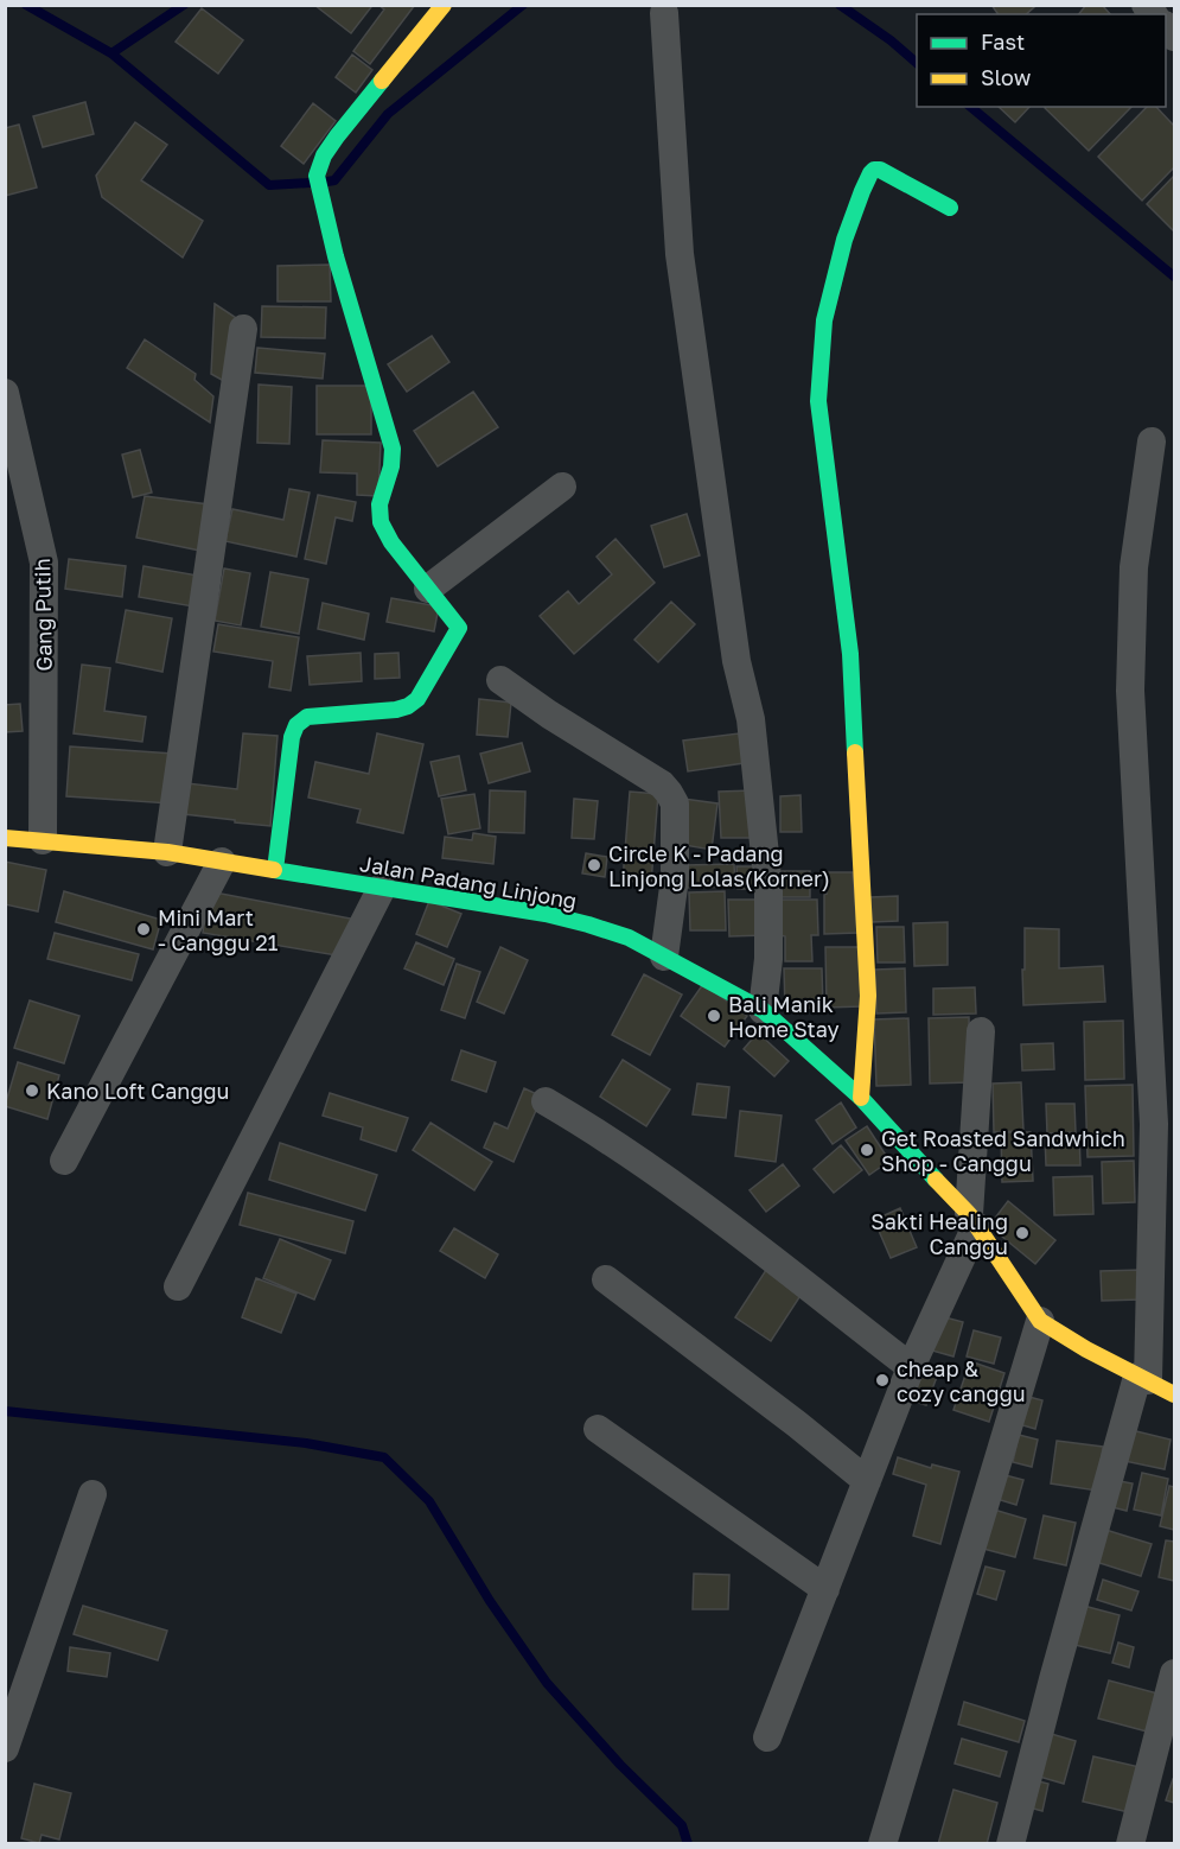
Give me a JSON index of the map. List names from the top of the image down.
{
  "streets": {
    "street": ["Gang Putih", "Jalan Padang Linjong"]
  },
  "crossings": [
    ["Gang Putih", "Jalan Padang Linjong"]
  ],
  "places": [
    "Circle K - Padang Linjong Lolas(Korner)",
    "Mini Mart - Canggu 21",
    "Bali Manik Home Stay",
    "Kano Loft Canggu",
    "Get Roasted Sandwhich Shop - Canggu",
    "Sakti Healing Canggu",
    "cheap & cozy canggu"
  ],
  "legend": ["Fast", "Slow"]
}
